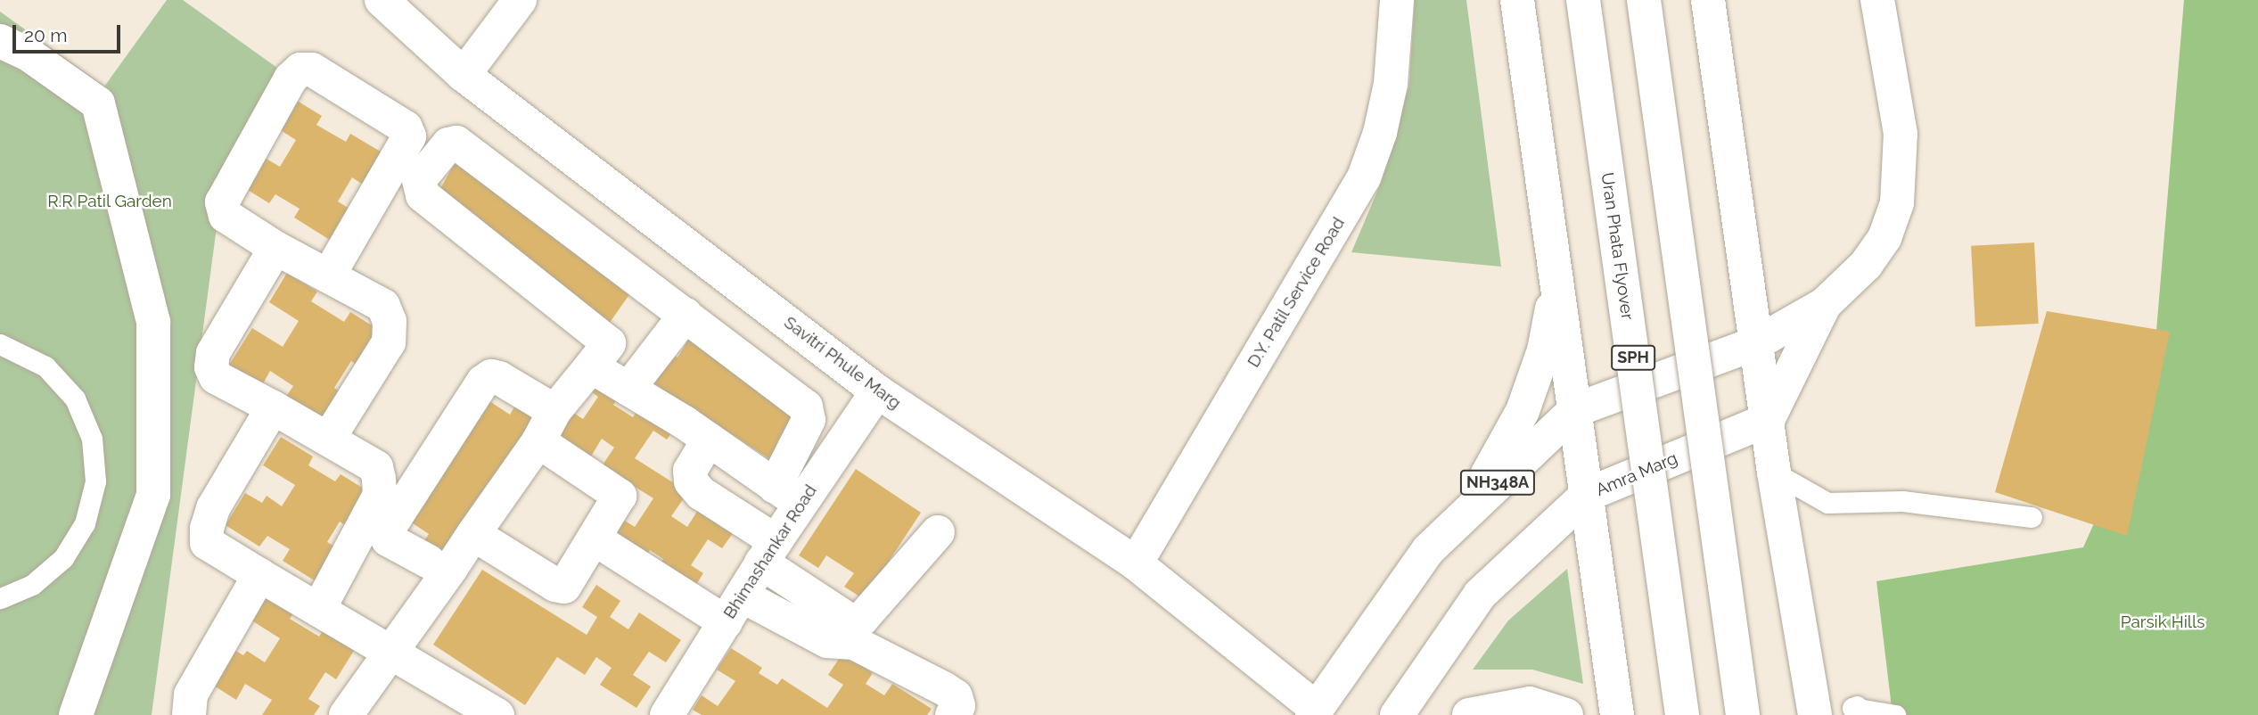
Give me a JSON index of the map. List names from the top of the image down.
{
  "streets": {
    "main road": [
      "Uran Phata Flyover",
      "D.Y. Patil Service Road",
      "SPH",
      "Savitri Phule Marg",
      "Amra Marg",
      "NH348A",
      "Bhimashankar Road"
    ]
  },
  "crossings": [
    ["D.Y. Patil Service Road", "Savitri Phule Marg"],
    ["Savitri Phule Marg", "NH348A"],
    ["Savitri Phule Marg", "Bhimashankar Road"]
  ],
  "parks": ["R.R Patil Garden", "Parsik Hills"],
  "scale_bar": "20 m"
}
